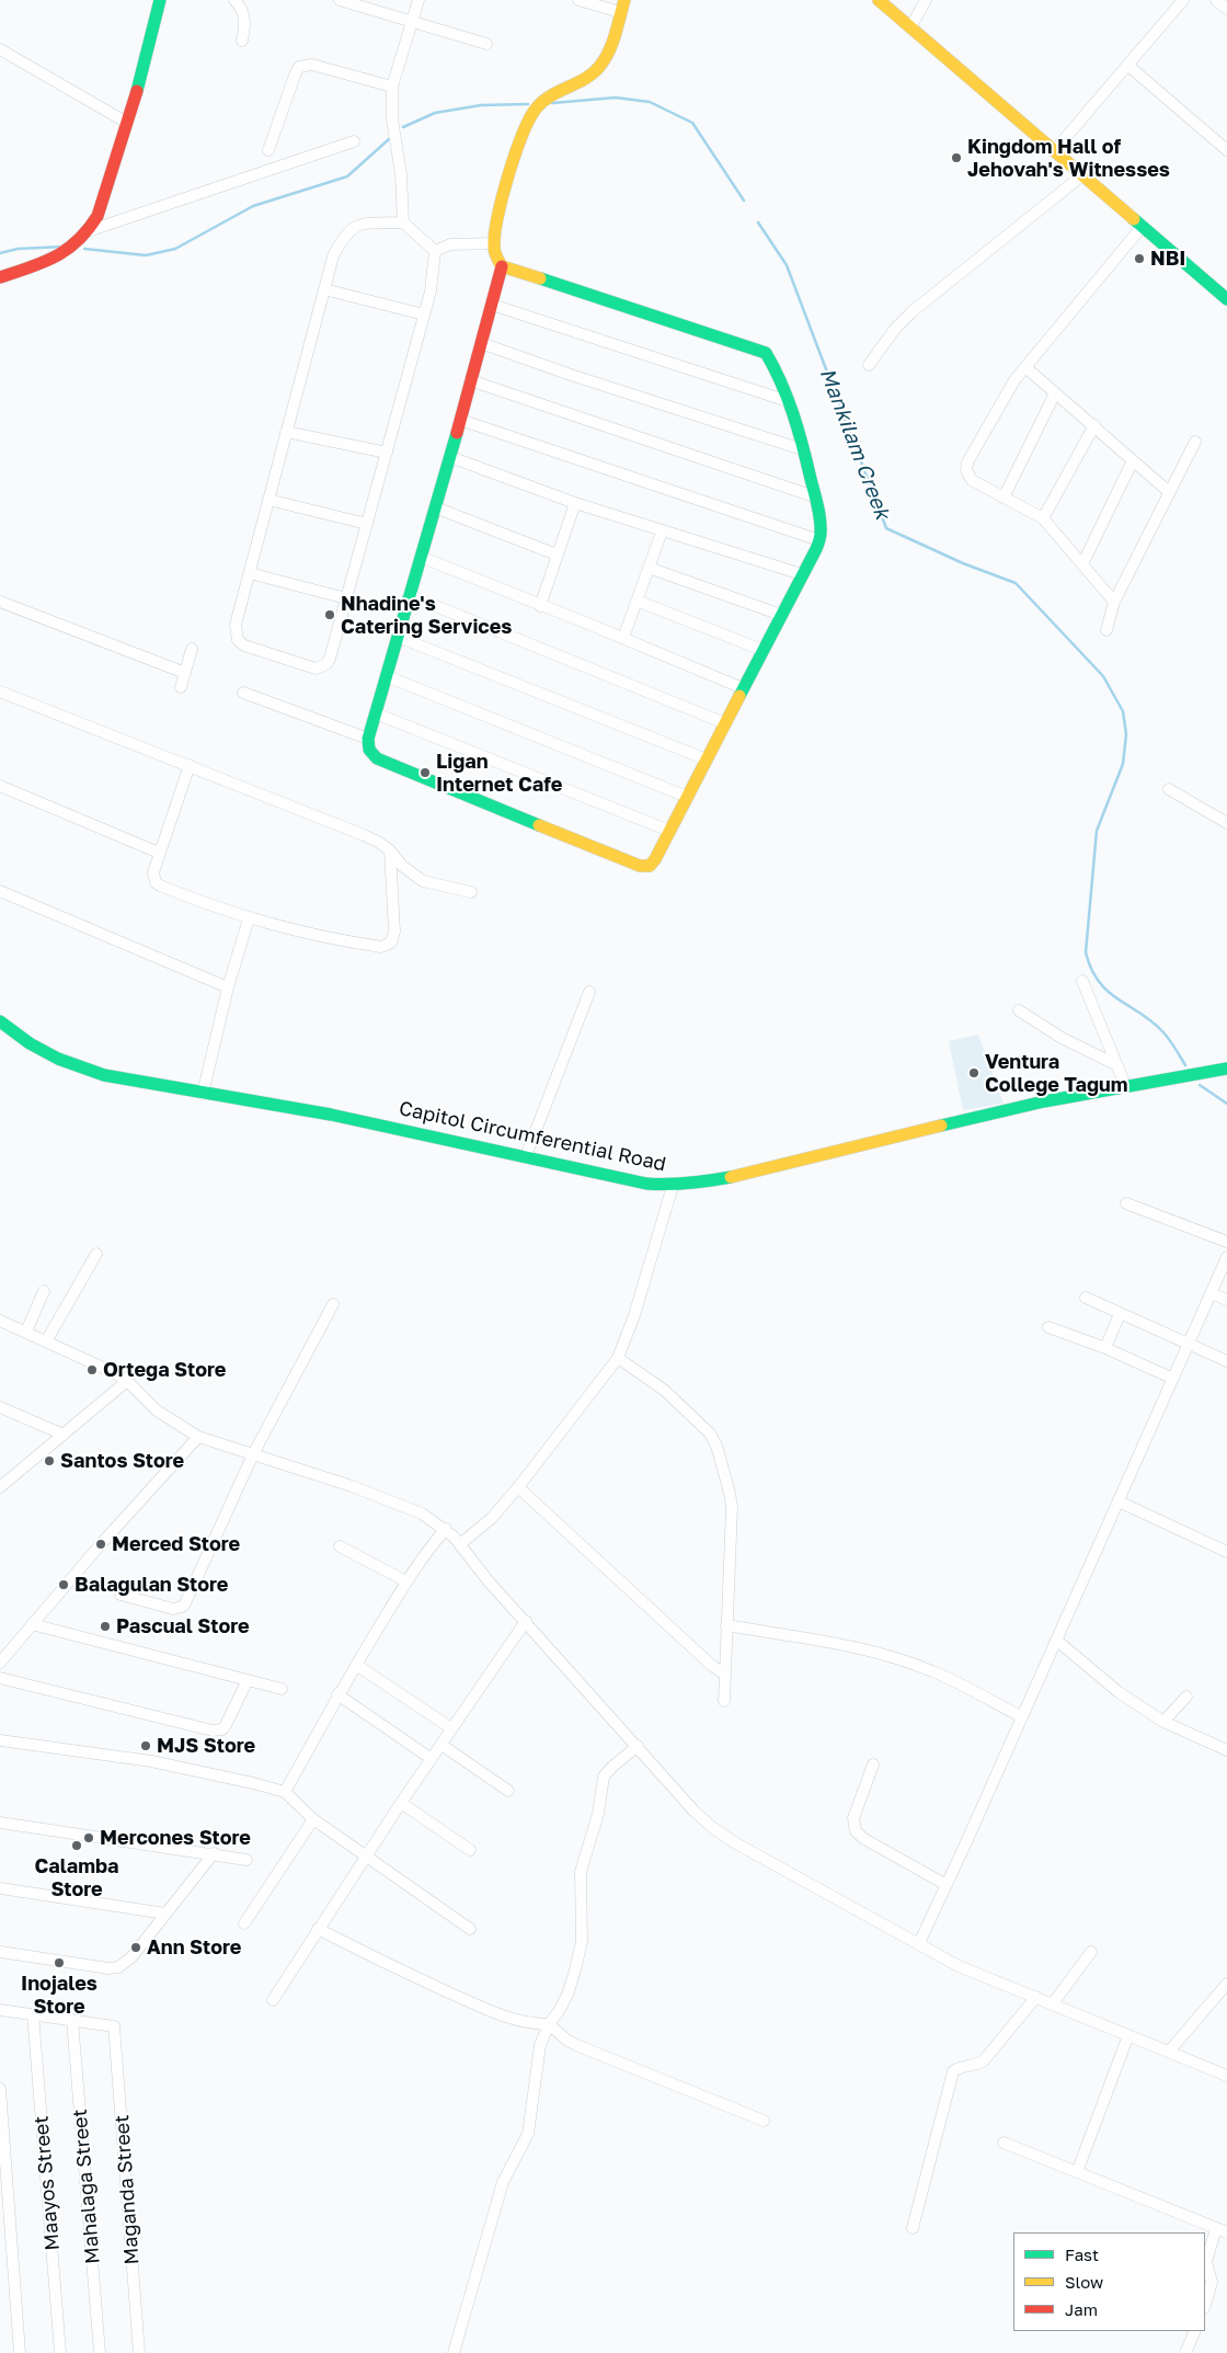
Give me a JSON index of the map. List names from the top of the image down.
{
  "streets": {
    "main road": ["Capitol Circumferential Road"],
    "street": ["Maayos Street", "Mahalaga Street", "Maganda Street"]
  },
  "crossings": [
    ["Mahalaga Street", "Maganda Street"]
  ],
  "water": ["Mankilam Creek"],
  "places": [
    "Kingdom Hall of Jehovah's Witnesses",
    "NBI",
    "Nhadine's Catering Services",
    "Ligan Internet Cafe",
    "Ventura College Tagum",
    "Ortega Store",
    "Santos Store",
    "Merced Store",
    "Balagulan Store",
    "Pascual Store",
    "MJS Store",
    "Mercones Store",
    "Calamba Store",
    "Ann Store",
    "Inojales Store"
  ],
  "legend": ["Fast", "Slow", "Jam"]
}
